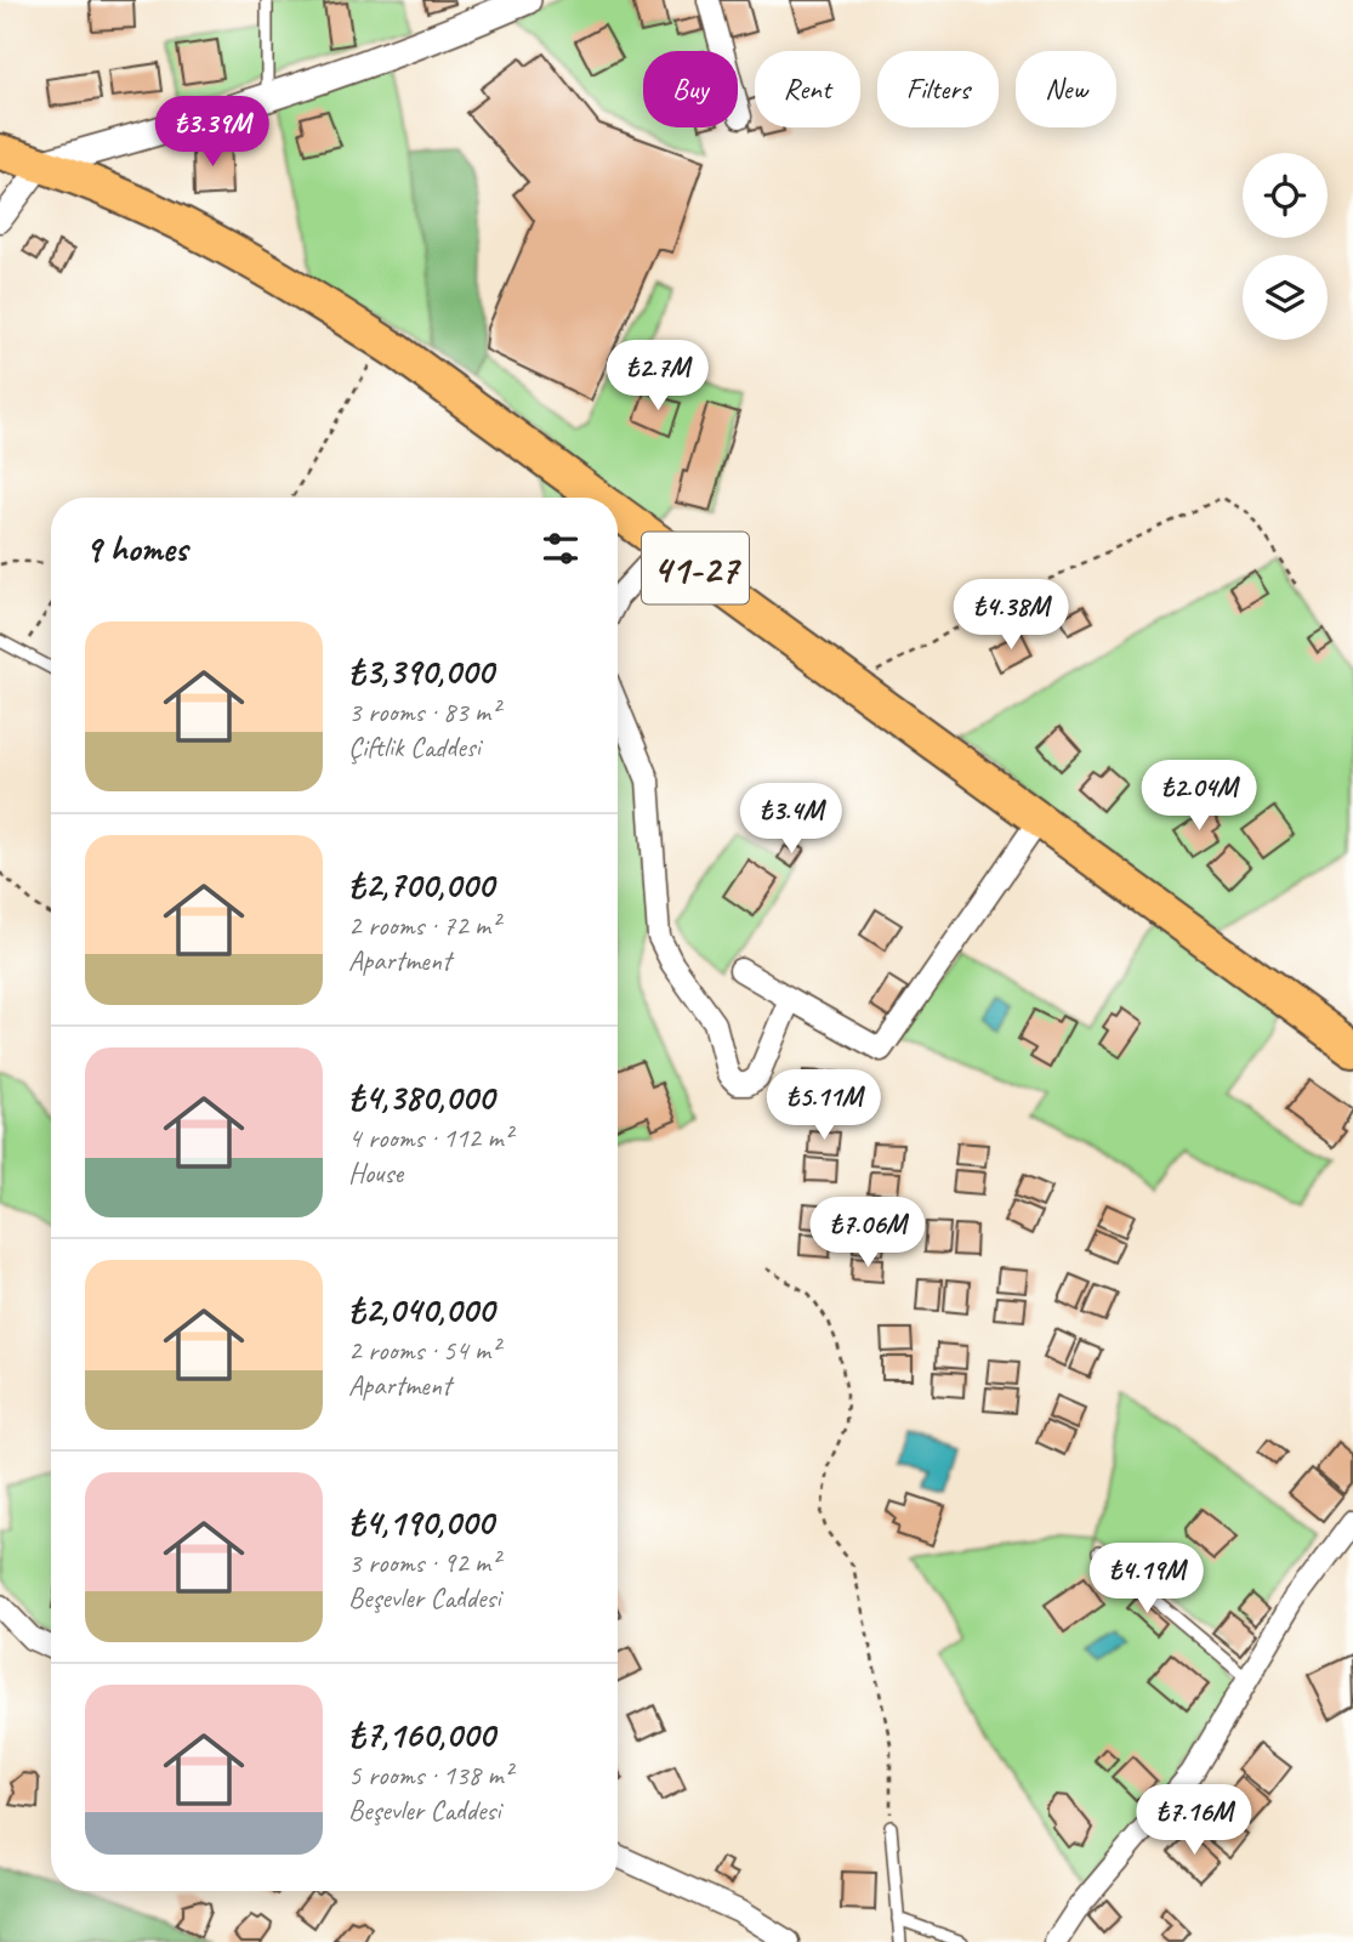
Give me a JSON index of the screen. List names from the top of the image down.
{
  "streets": {
    "main road": ["41-27"]
  },
  "page": {
    "chip": [
      "Buy",
      "Rent",
      "Filters",
      "New"
    ],
    "price": [
      "₺3.39M",
      "₺2.7M",
      "₺4.38M",
      "₺2.04M",
      "₺3.4M",
      "₺5.11M",
      "₺7.06M",
      "₺4.19M",
      "₺7.16M"
    ],
    "heading": "9 homes",
    "list": [
      {
        "name": "₺3,390,000",
        "note": "3 rooms · 83 m² · Çiftlik Caddesi"
      },
      {
        "name": "₺2,700,000",
        "note": "2 rooms · 72 m² · Apartment"
      },
      {
        "name": "₺4,380,000",
        "note": "4 rooms · 112 m² · House"
      },
      {
        "name": "₺2,040,000",
        "note": "2 rooms · 54 m² · Apartment"
      },
      {
        "name": "₺4,190,000",
        "note": "3 rooms · 92 m² · Beşevler Caddesi"
      },
      {
        "name": "₺7,160,000",
        "note": "5 rooms · 138 m² · Beşevler Caddesi"
      }
    ]
  }
}
